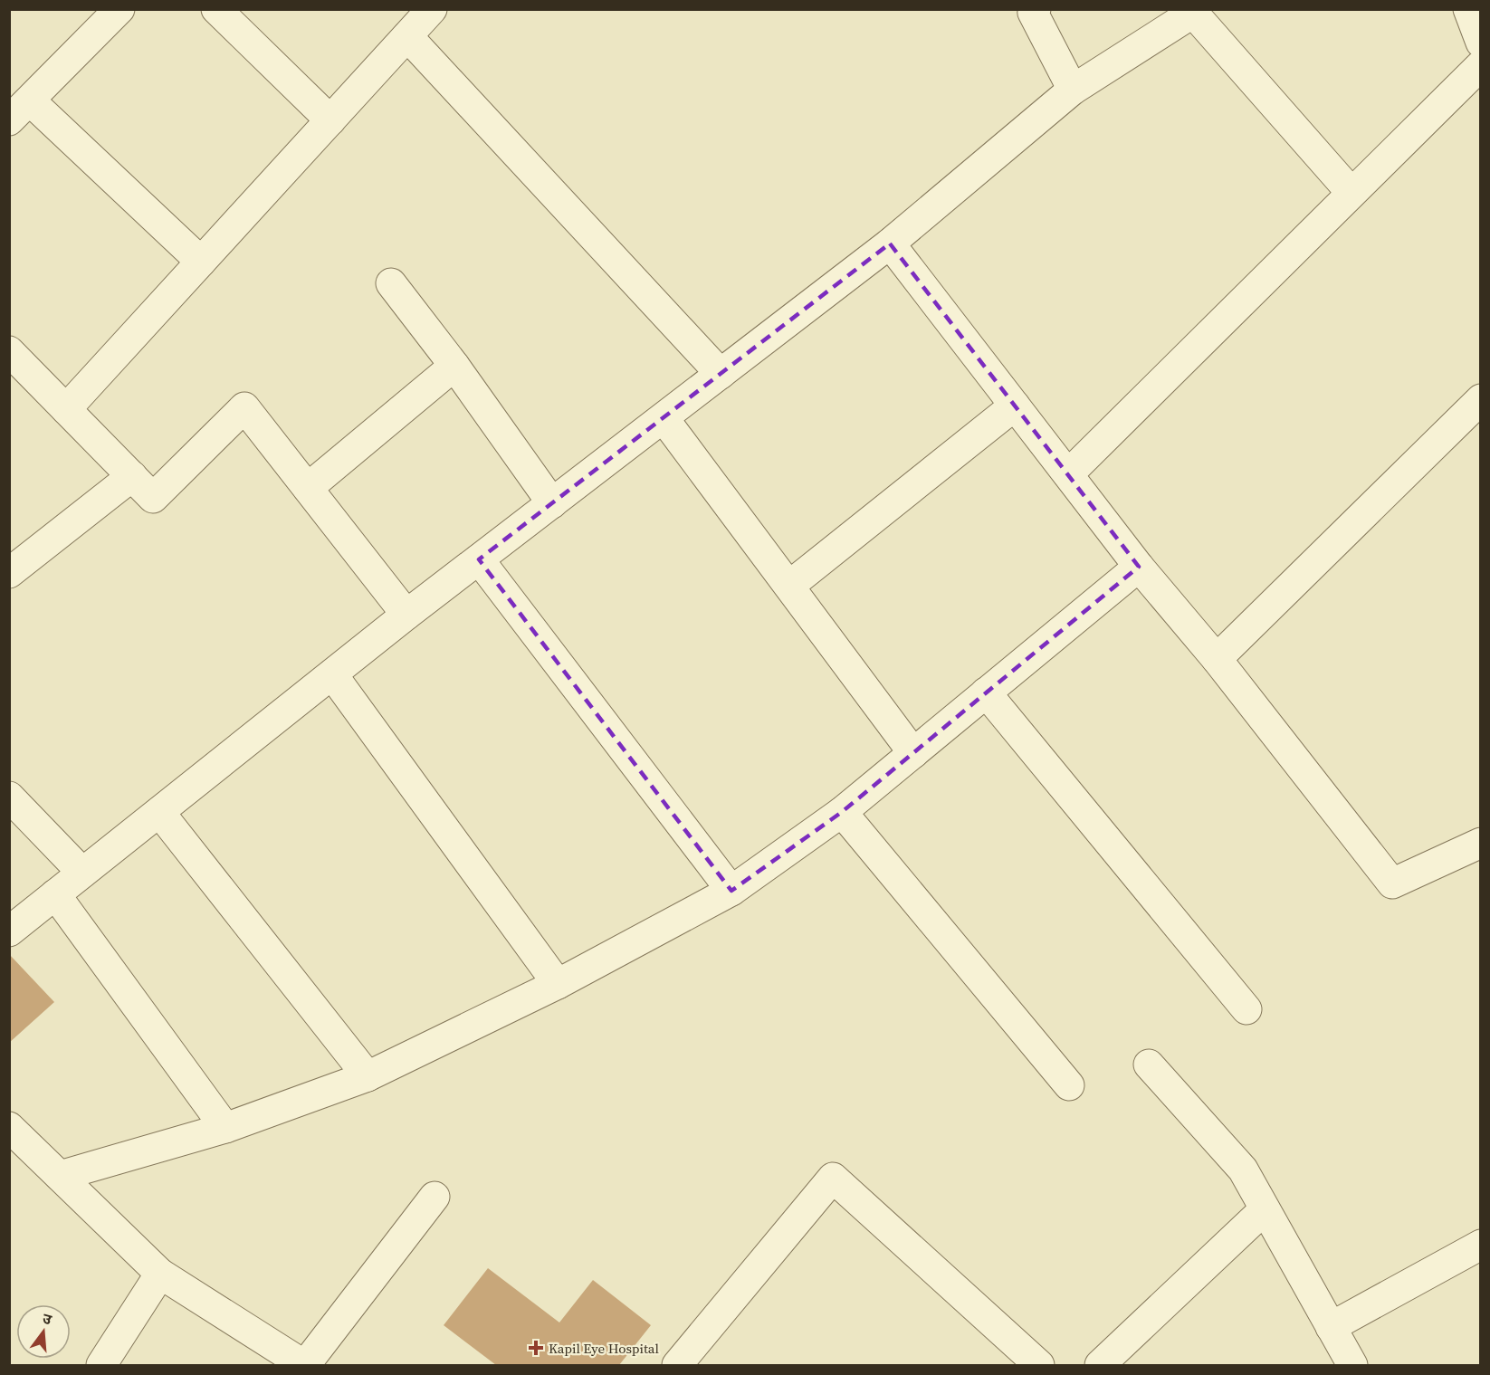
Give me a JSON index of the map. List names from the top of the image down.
{
  "places": {
    "health": ["Kapil Eye Hospital"]
  },
  "north": "top"
}
